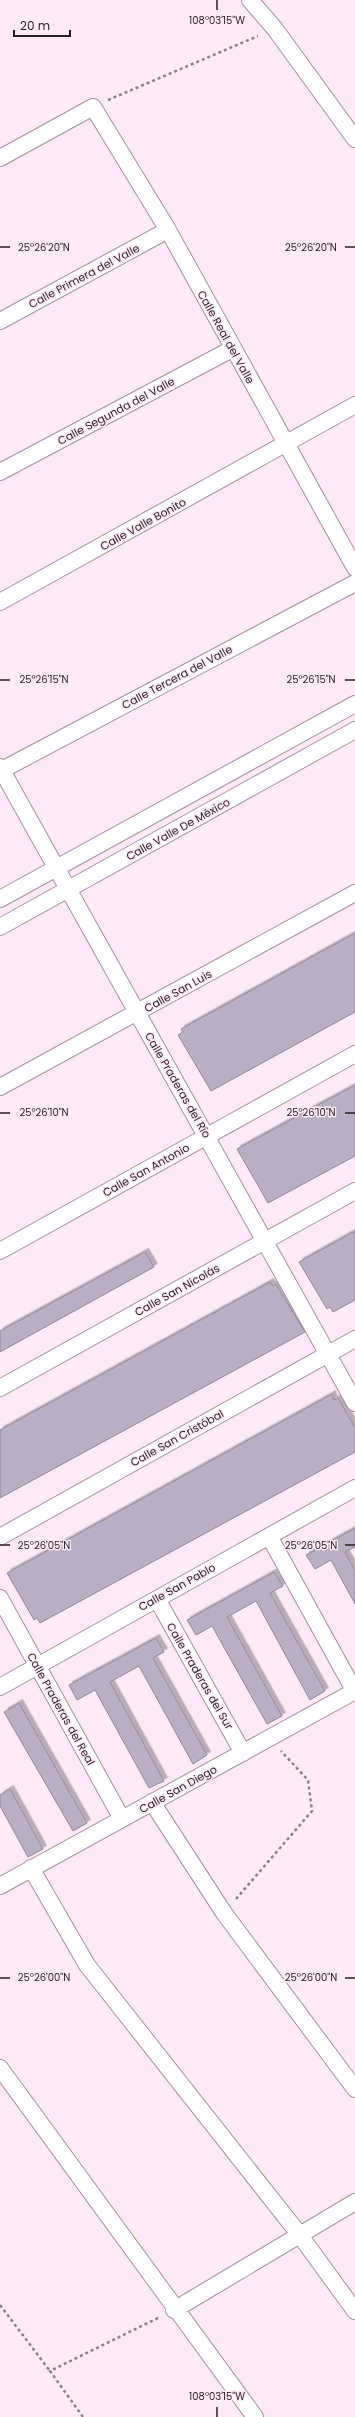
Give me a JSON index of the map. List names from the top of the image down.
{
  "streets": {
    "street": [
      "Calle Primera del Valle",
      "Calle Real del Valle",
      "Calle Segunda del Valle",
      "Calle Valle Bonito",
      "Calle Tercera del Valle",
      "Calle Valle De México",
      "Calle San Luis",
      "Calle Praderas del Río",
      "Calle San Antonio",
      "Calle San Nicolás",
      "Calle San Cristóbal",
      "Calle San Pablo",
      "Calle Praderas del Sur",
      "Calle Praderas del Real",
      "Calle San Diego"
    ]
  },
  "crossings": [
    ["Calle Primera del Valle", "Calle Real del Valle"],
    ["Calle Real del Valle", "Calle Segunda del Valle"],
    ["Calle Real del Valle", "Calle Valle Bonito"],
    ["Calle Tercera del Valle", "Calle Praderas del Río"],
    ["Calle Valle De México", "Calle Praderas del Río"],
    ["Calle San Luis", "Calle Praderas del Río"],
    ["Calle Praderas del Río", "Calle San Antonio"],
    ["Calle Praderas del Río", "Calle San Nicolás"],
    ["Calle Praderas del Río", "Calle San Cristóbal"],
    ["Calle San Pablo", "Calle Praderas del Sur"],
    ["Calle San Pablo", "Calle Praderas del Real"],
    ["Calle Praderas del Sur", "Calle San Diego"],
    ["Calle Praderas del Real", "Calle San Diego"]
  ],
  "scale_bar": "20 m",
  "coordinates": [
    "108°03'15\"W",
    "25°26'20\"N",
    "25°26'15\"N",
    "25°26'10\"N",
    "25°26'05\"N",
    "25°26'00\"N"
  ]
}
